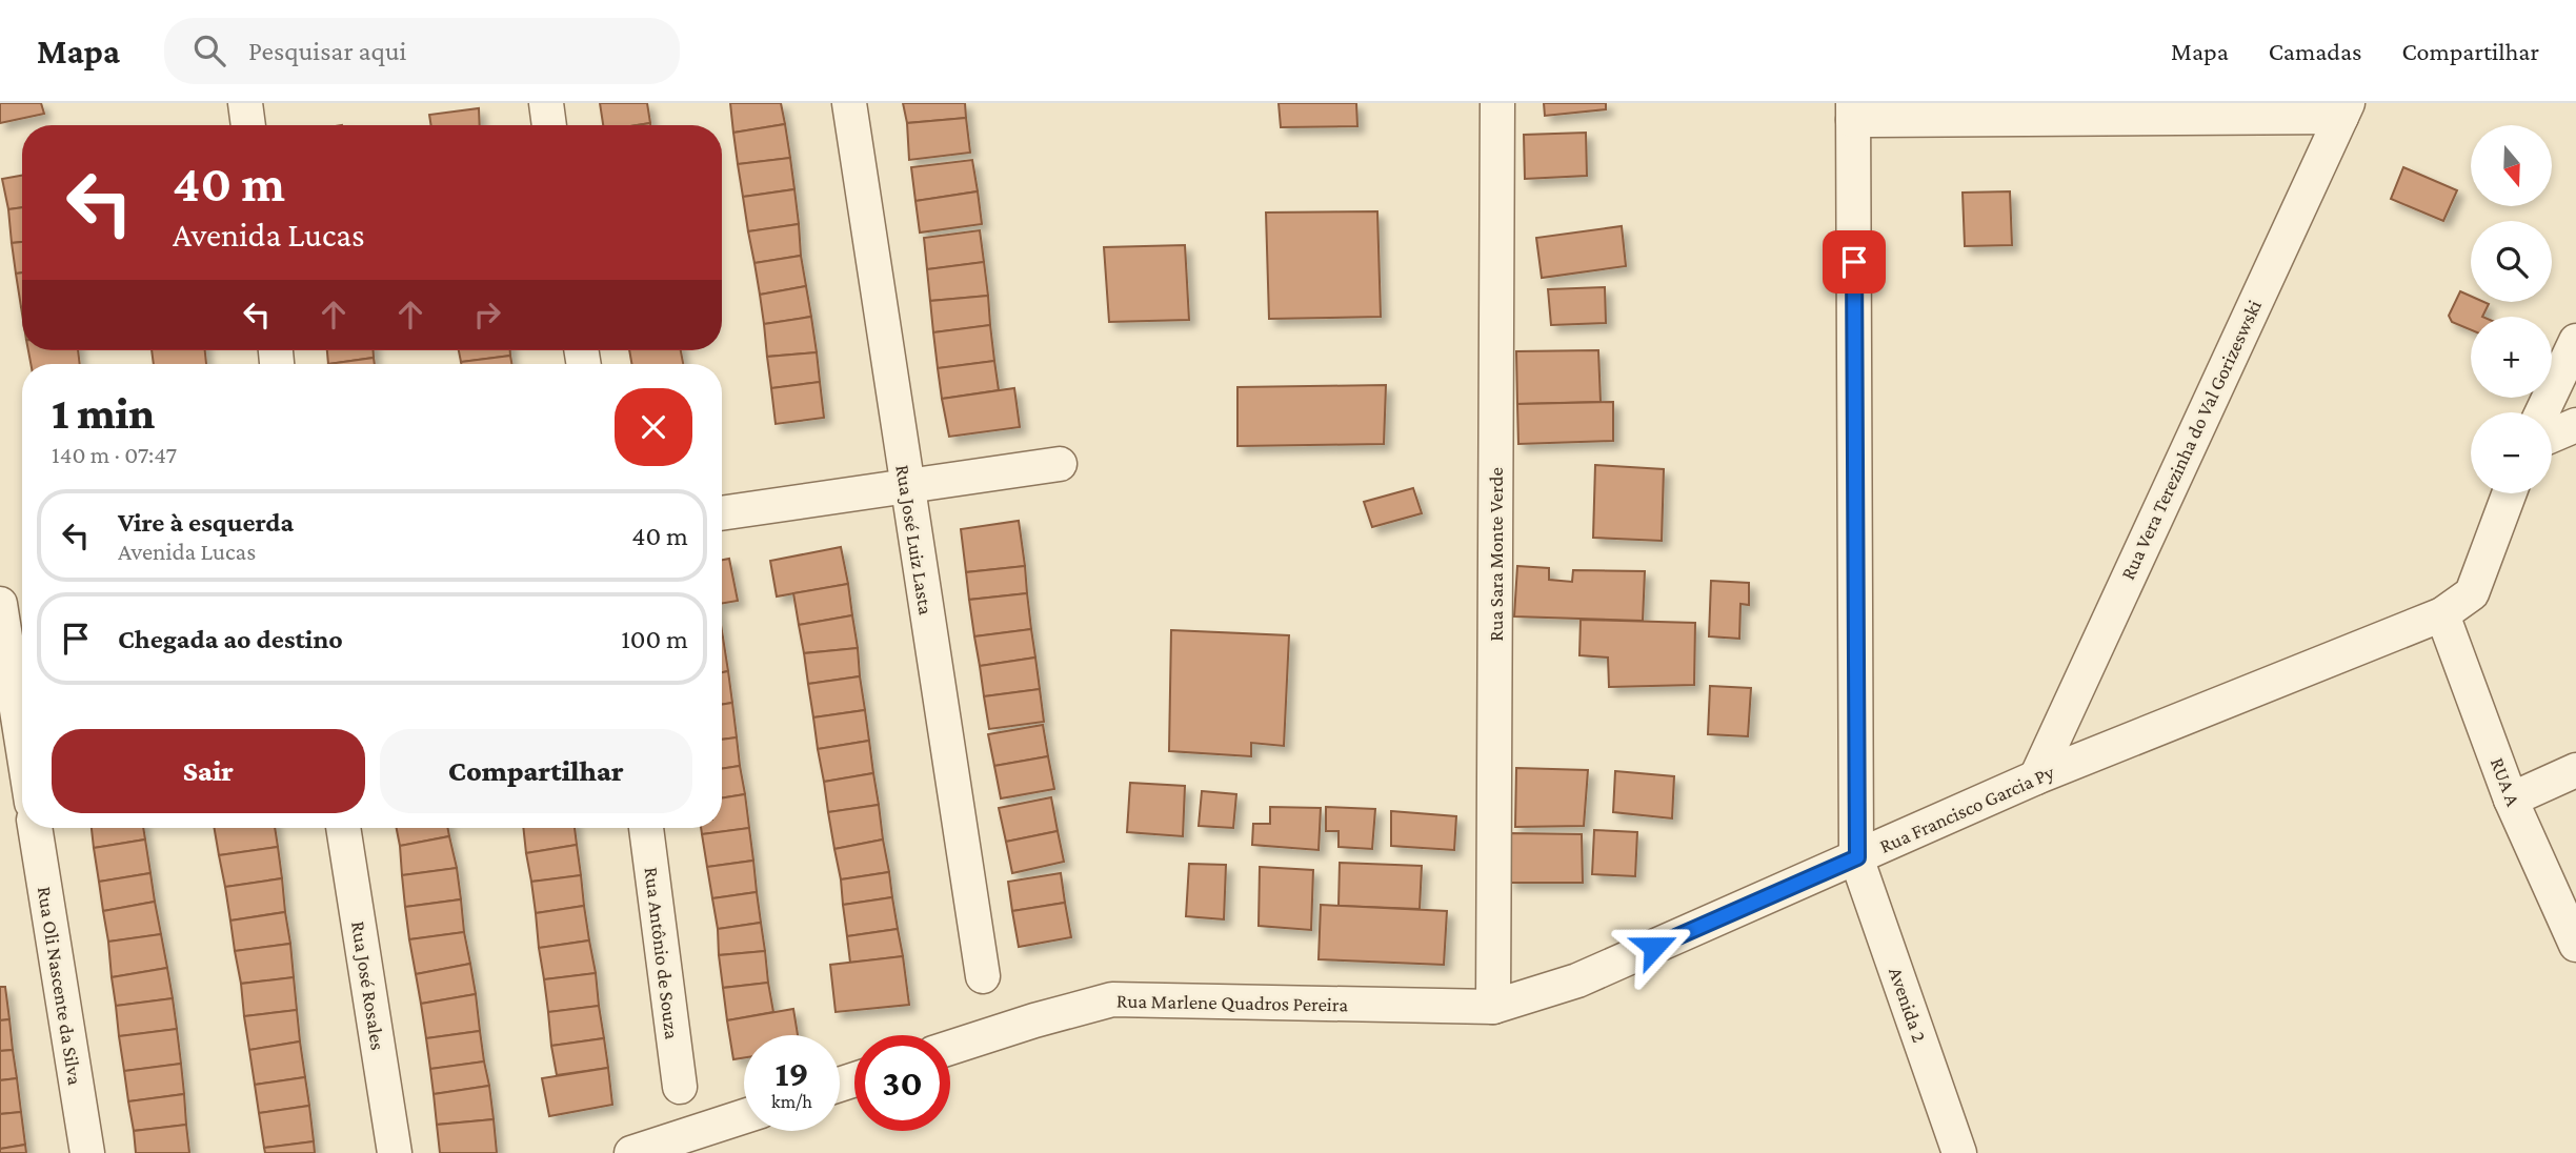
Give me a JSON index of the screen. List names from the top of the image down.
{
  "streets": {
    "street": [
      "Rua Vera Terezinha do Val Gorizeswski",
      "Rua José Luiz Lasta",
      "Rua Sara Monte Verde",
      "RUA A",
      "Rua Francisco Garcia Py",
      "Rua Antônio de Souza",
      "Rua Oli Nascente da Silva",
      "Rua José Rosales",
      "Rua Marlene Quadros Pereira",
      "Avenida 2"
    ]
  },
  "crossings": [
    ["Rua Vera Terezinha do Val Gorizeswski", "Rua Francisco Garcia Py"],
    ["Rua Sara Monte Verde", "Rua Francisco Garcia Py"],
    ["Rua Sara Monte Verde", "Rua Marlene Quadros Pereira"],
    ["RUA A", "Rua Francisco Garcia Py"],
    ["Rua Francisco Garcia Py", "Rua Marlene Quadros Pereira"],
    ["Rua Francisco Garcia Py", "Avenida 2"]
  ],
  "north": "bottom",
  "page": {
    "header": "Mapa",
    "search": "Pesquisar aqui",
    "nav": ["Mapa", "Camadas", "Compartilhar"],
    "map_buttons": ["+", "−"],
    "turn": ["40 m", "Avenida Lucas"],
    "heading": ["1 min", "140 m · 07:47"],
    "list": [
      {
        "name": "Vire à esquerda",
        "note": "Avenida Lucas",
        "value": "40 m"
      },
      {
        "name": "Chegada ao destino",
        "value": "100 m"
      }
    ],
    "buttons": ["Sair", "Compartilhar"],
    "speed": "19 km/h",
    "limit": "30"
  }
}
